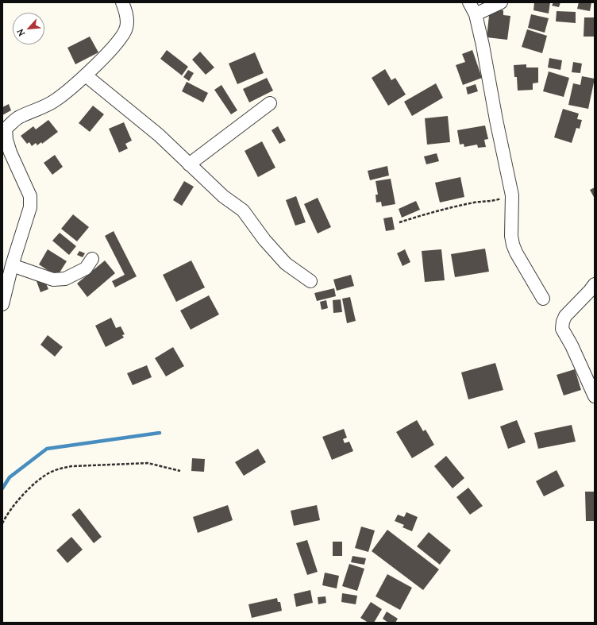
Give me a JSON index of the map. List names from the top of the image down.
{
  "north": "bottom left"
}
